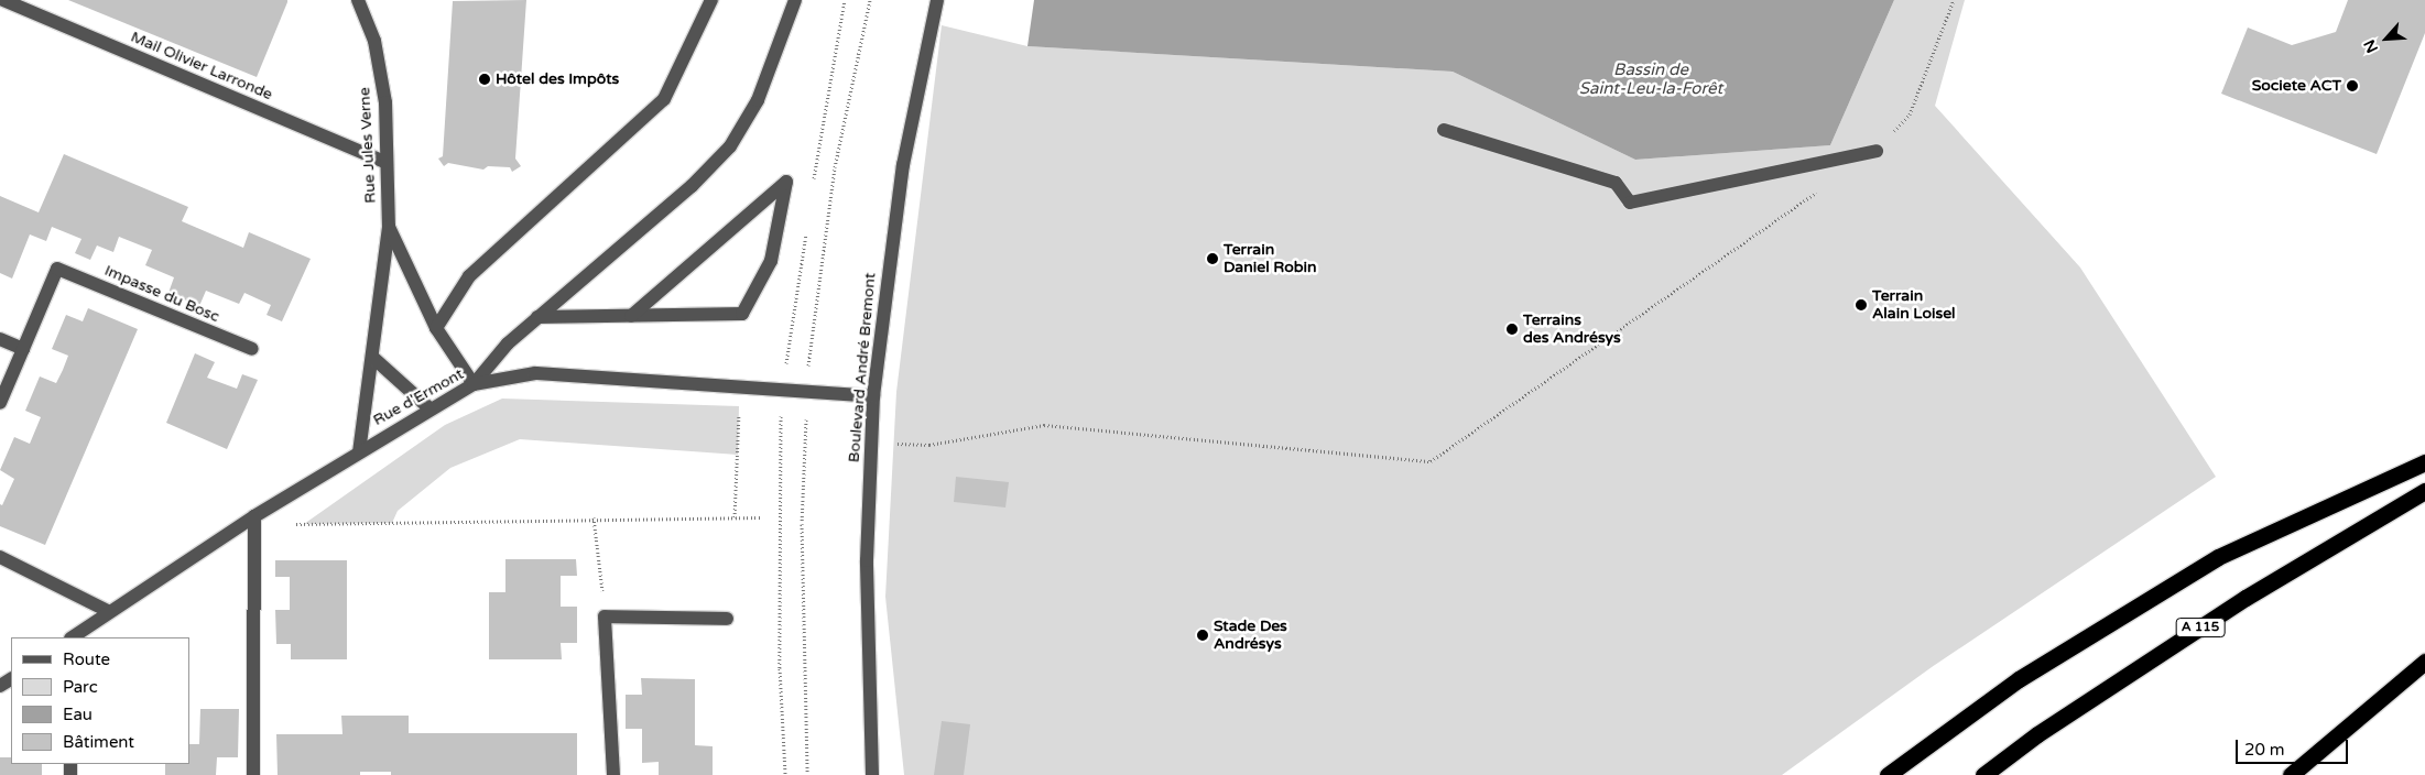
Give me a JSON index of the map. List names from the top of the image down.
{
  "streets": {
    "highway": ["A 115"],
    "street": [
      "Mail Olivier Larronde",
      "Rue Jules Verne",
      "Impasse du Bosc",
      "Boulevard André Bremont",
      "Rue d'Ermont"
    ]
  },
  "crossings": [
    ["Mail Olivier Larronde", "Rue Jules Verne"],
    ["Rue Jules Verne", "Rue d'Ermont"],
    ["Boulevard André Bremont", "Rue d'Ermont"]
  ],
  "water": ["Bassin de Saint-Leu-la-Forêt"],
  "places": [
    "Hôtel des Impôts",
    "Societe ACT",
    "Terrain Daniel Robin",
    "Terrain Alain Loisel",
    "Terrains des Andrésys",
    "Stade Des Andrésys"
  ],
  "legend": [
    "Route",
    "Parc",
    "Eau",
    "Bâtiment"
  ],
  "scale_bar": "20 m",
  "north": "bottom left"
}
